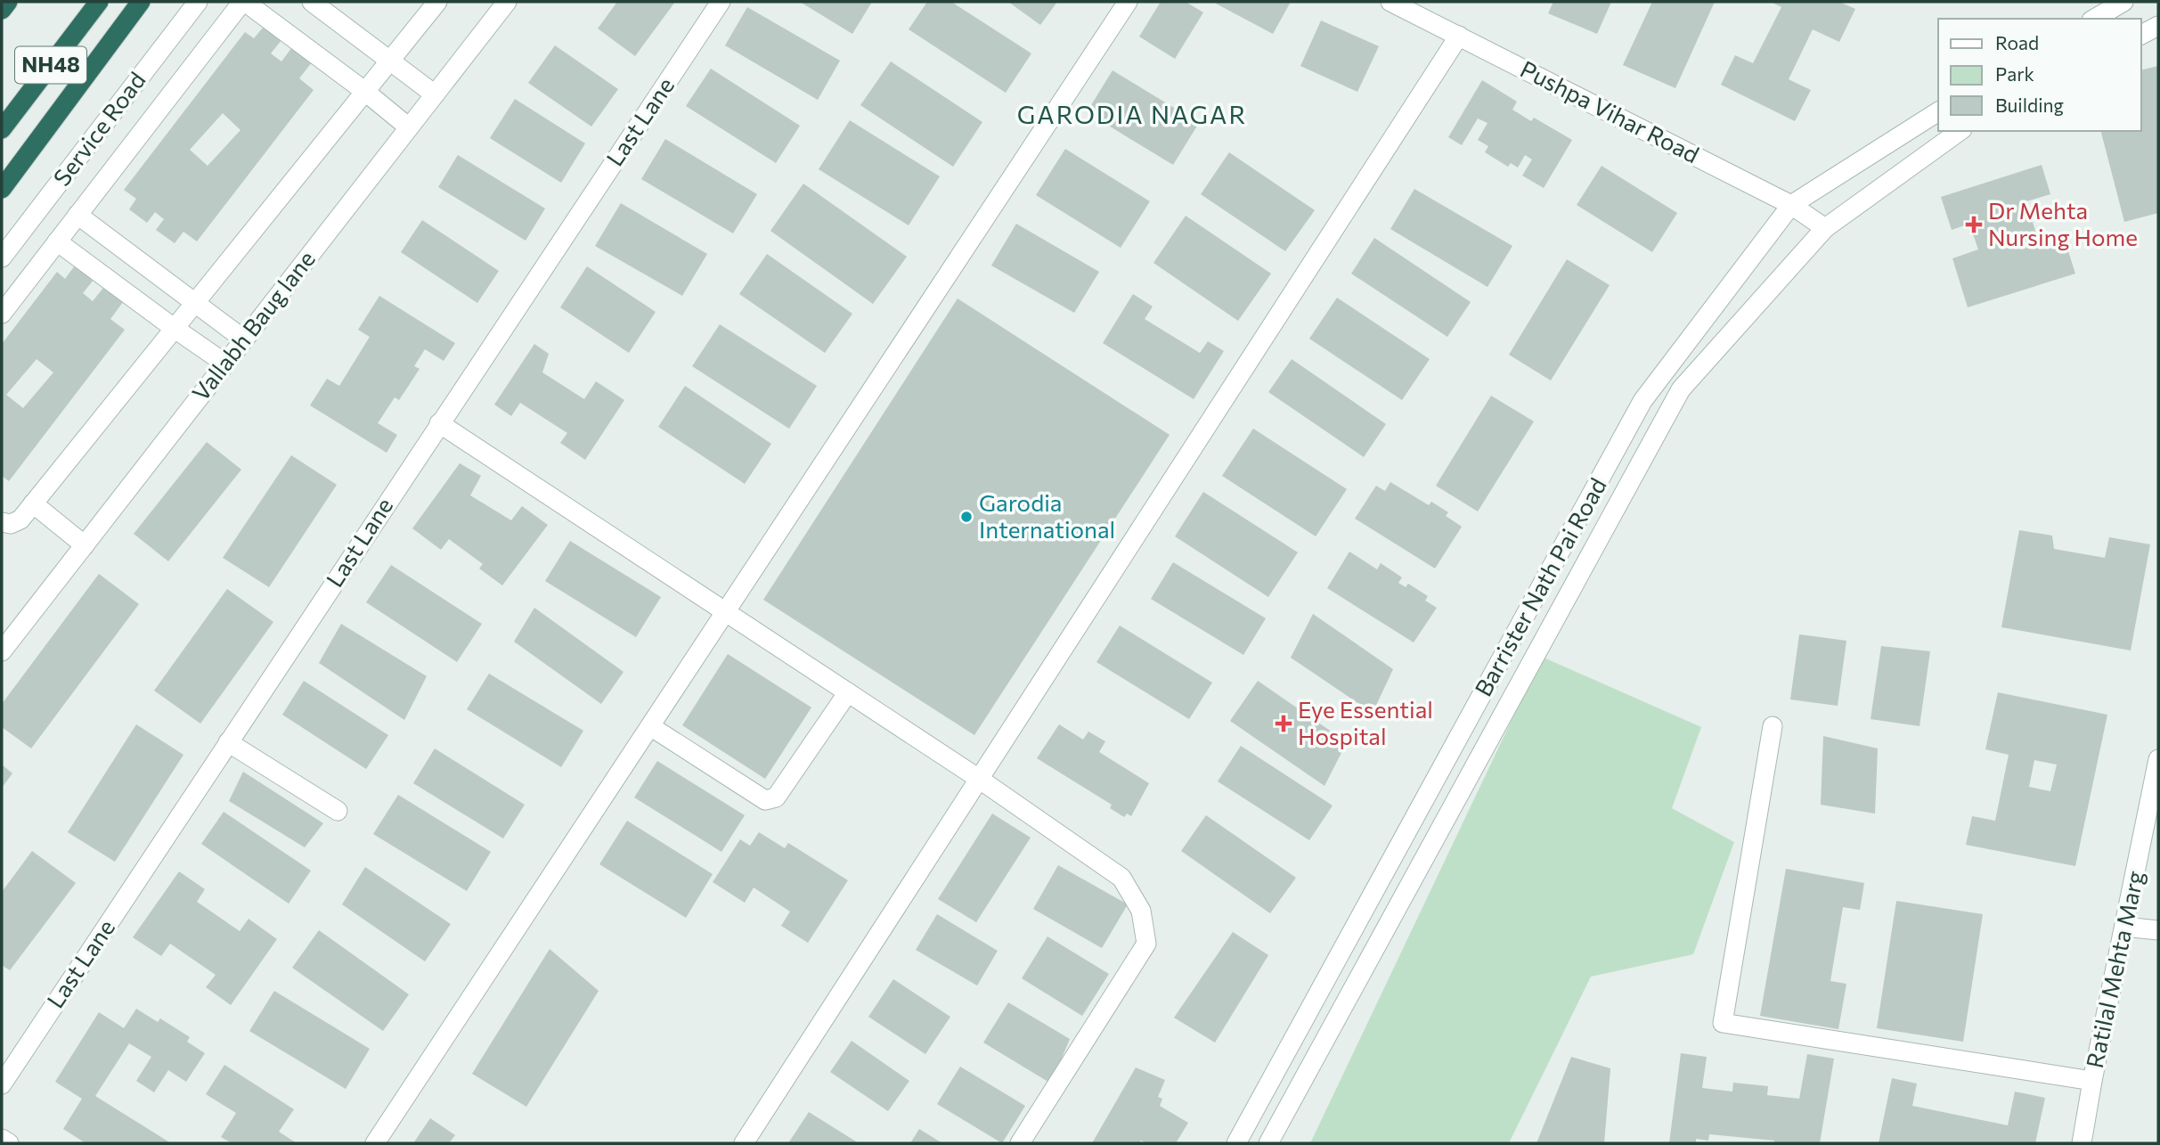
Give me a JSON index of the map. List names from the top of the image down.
{
  "streets": {
    "highway": ["NH48"],
    "street": [
      "Pushpa Vihar Road",
      "Last Lane",
      "Service Road",
      "Vallabh Baug lane",
      "Barrister Nath Pai Road",
      "Ratilal Mehta Marg"
    ]
  },
  "crossings": [
    ["Pushpa Vihar Road", "Barrister Nath Pai Road"]
  ],
  "districts": ["GARODIA NAGAR"],
  "places": {
    "health": ["Dr Mehta Nursing Home", "Eye Essential Hospital"],
    "other": ["Garodia International"]
  },
  "legend": ["Road", "Park", "Building"]
}
